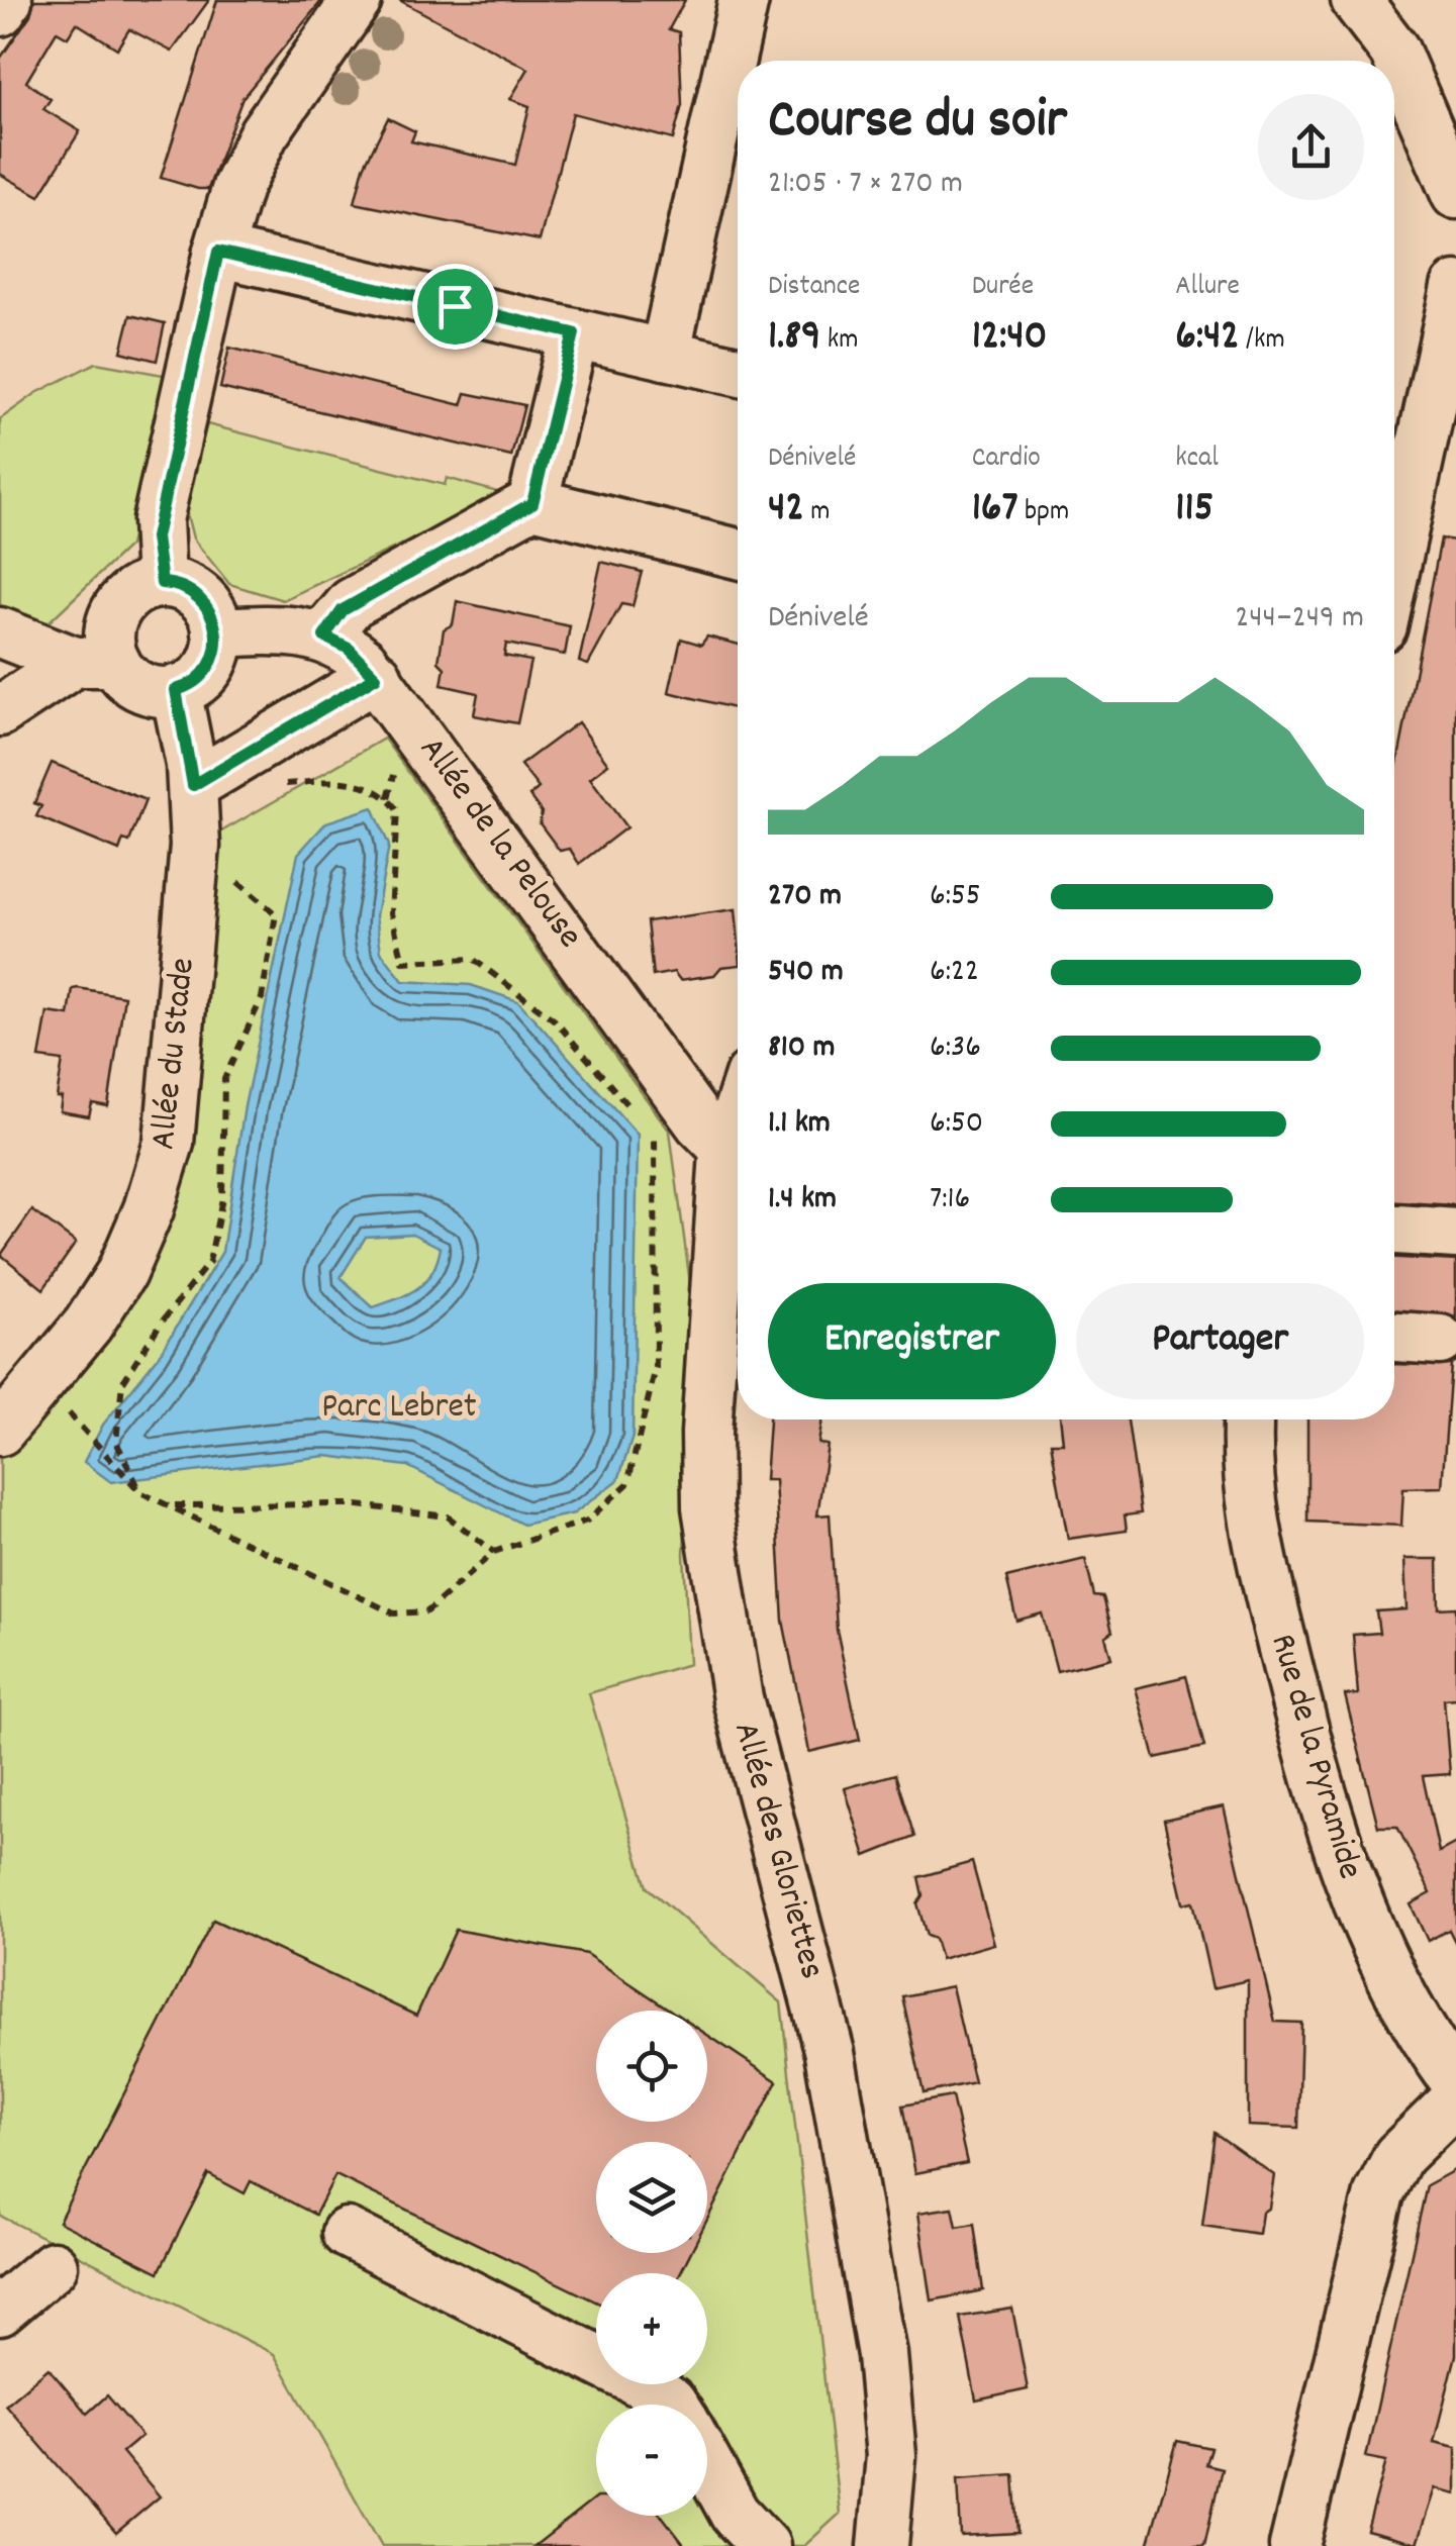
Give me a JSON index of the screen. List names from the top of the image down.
{
  "streets": {
    "street": [
      "Allée de la Pelouse",
      "Allée du Stade",
      "Rue de la Pyramide",
      "Allée des Gloriettes"
    ]
  },
  "crossings": [
    ["Allée de la Pelouse", "Allée du Stade"],
    ["Allée de la Pelouse", "Allée des Gloriettes"]
  ],
  "parks": ["Parc Lebret"],
  "page": {
    "heading": ["Course du soir", "21:05 · 7 × 270 m"],
    "stats": [
      ["Distance", "1.89 km"],
      ["Durée", "12:40"],
      ["Allure", "6:42 /km"],
      ["Dénivelé", "42 m"],
      ["Cardio", "167 bpm"],
      ["kcal", "115"]
    ],
    "chart": ["Dénivelé", "244–249 m"],
    "list": [
      {
        "name": "270 m",
        "note": "6:55"
      },
      {
        "name": "540 m",
        "note": "6:22"
      },
      {
        "name": "810 m",
        "note": "6:36"
      },
      {
        "name": "1.1 km",
        "note": "6:50"
      },
      {
        "name": "1.4 km",
        "note": "7:16"
      }
    ],
    "buttons": ["Enregistrer", "Partager"],
    "map_buttons": ["+", "−"]
  }
}
